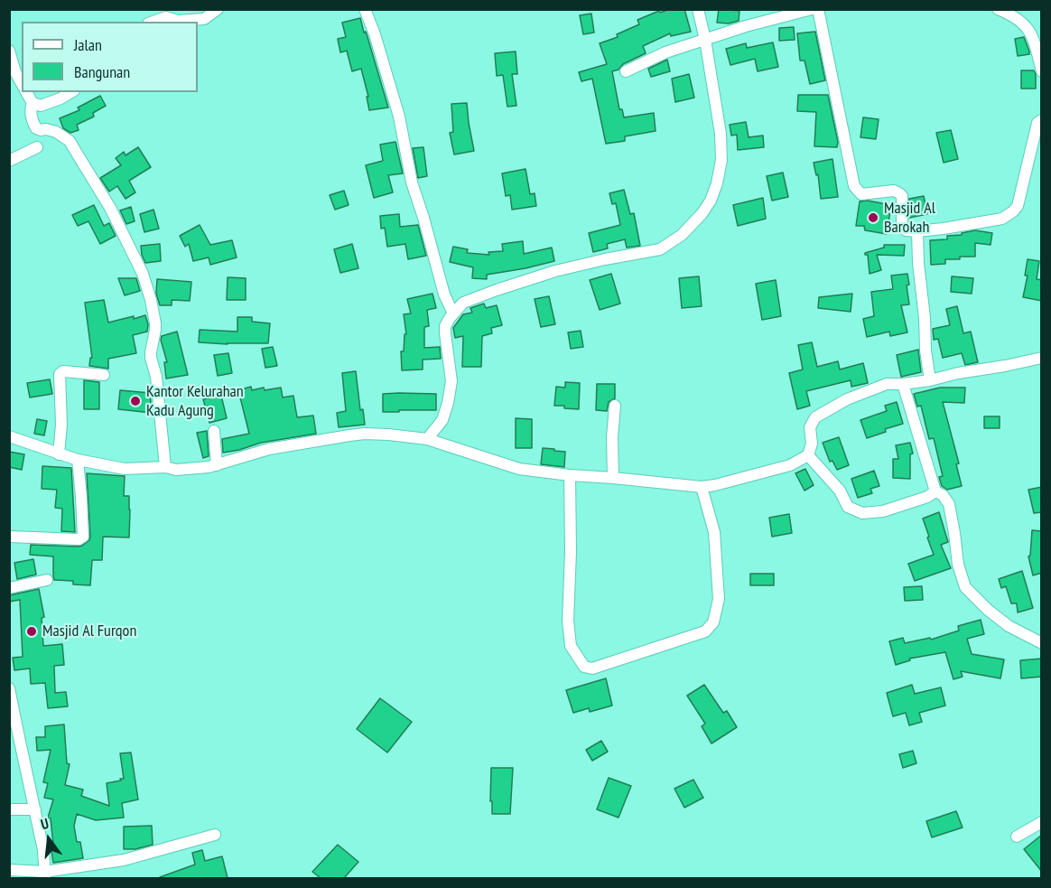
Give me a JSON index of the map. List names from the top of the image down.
{
  "places": ["Masjid Al Barokah", "Kantor Kelurahan Kadu Agung", "Masjid Al Furqon"],
  "legend": ["Jalan", "Bangunan"],
  "north": "top"
}
